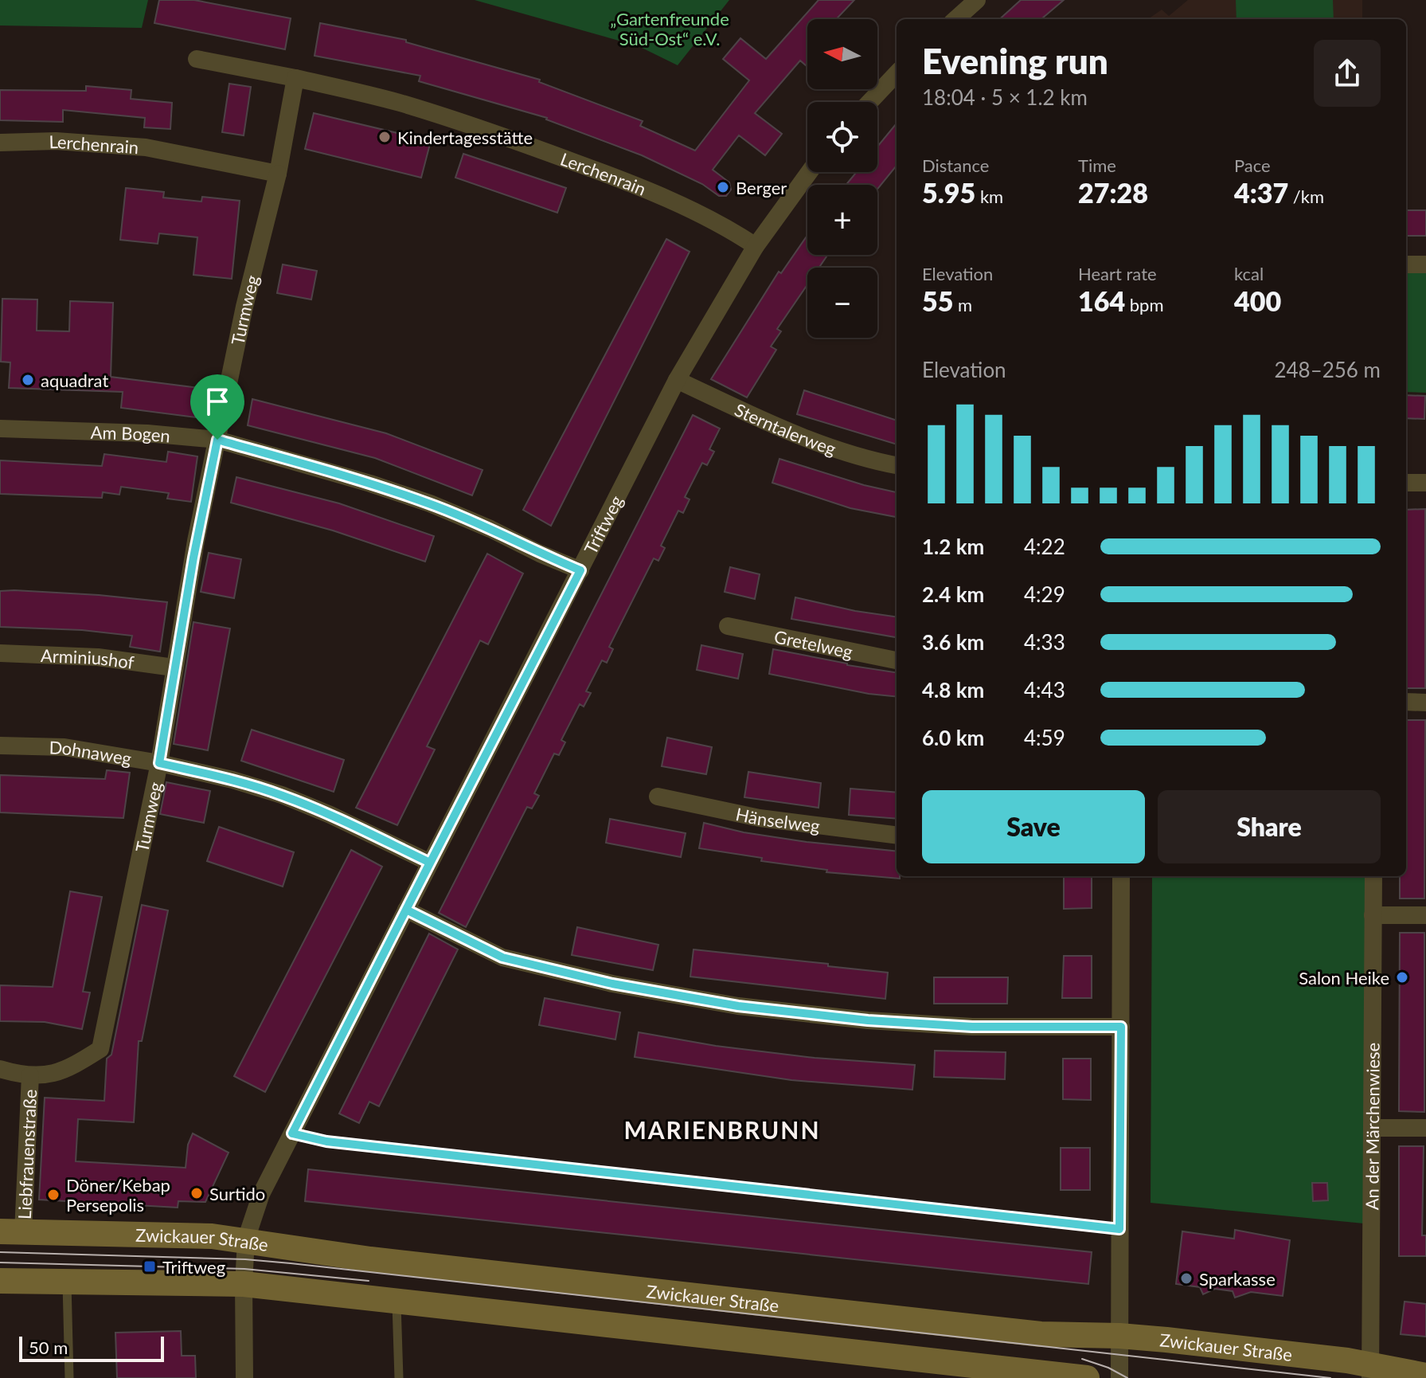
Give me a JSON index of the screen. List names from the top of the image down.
{
  "streets": {
    "main road": ["Zwickauer Straße"],
    "street": [
      "Lerchenrain",
      "Turmweg",
      "Sterntalerweg",
      "Am Bogen",
      "Triftweg",
      "Gretelweg",
      "Arminiushof",
      "Dohnaweg",
      "Hänselweg",
      "An der Märchenwiese",
      "Liebfrauenstraße"
    ]
  },
  "crossings": [
    ["Lerchenrain", "Turmweg"],
    ["Lerchenrain", "Triftweg"],
    ["Turmweg", "Am Bogen"],
    ["Turmweg", "Arminiushof"],
    ["Turmweg", "Dohnaweg"],
    ["Turmweg", "Liebfrauenstraße"],
    ["Sterntalerweg", "Triftweg"],
    ["Am Bogen", "Triftweg"],
    ["Triftweg", "Dohnaweg"],
    ["Triftweg", "Zwickauer Straße"],
    ["An der Märchenwiese", "Zwickauer Straße"],
    ["Liebfrauenstraße", "Zwickauer Straße"]
  ],
  "districts": ["MARIENBRUNN"],
  "parks": ["„Gartenfreunde Süd-Ost“ e.V."],
  "places": {
    "other": [
      "Kindertagesstätte",
      "Berger",
      "aquadrat",
      "Salon Heike",
      "Surtido",
      "Döner/Kebap Persepolis",
      "Sparkasse"
    ],
    "transit": ["Triftweg"]
  },
  "scale_bar": "50 m",
  "north": "left",
  "page": {
    "map_buttons": ["+", "−"],
    "heading": ["Evening run", "18:04 · 5 × 1.2 km"],
    "stats": [
      ["Distance", "5.95 km"],
      ["Time", "27:28"],
      ["Pace", "4:37 /km"],
      ["Elevation", "55 m"],
      ["Heart rate", "164 bpm"],
      ["kcal", "400"]
    ],
    "chart": ["Elevation", "248–256 m"],
    "list": [
      {
        "name": "1.2 km",
        "note": "4:22"
      },
      {
        "name": "2.4 km",
        "note": "4:29"
      },
      {
        "name": "3.6 km",
        "note": "4:33"
      },
      {
        "name": "4.8 km",
        "note": "4:43"
      },
      {
        "name": "6.0 km",
        "note": "4:59"
      }
    ],
    "buttons": ["Save", "Share"],
    "scale": "50 m"
  }
}
